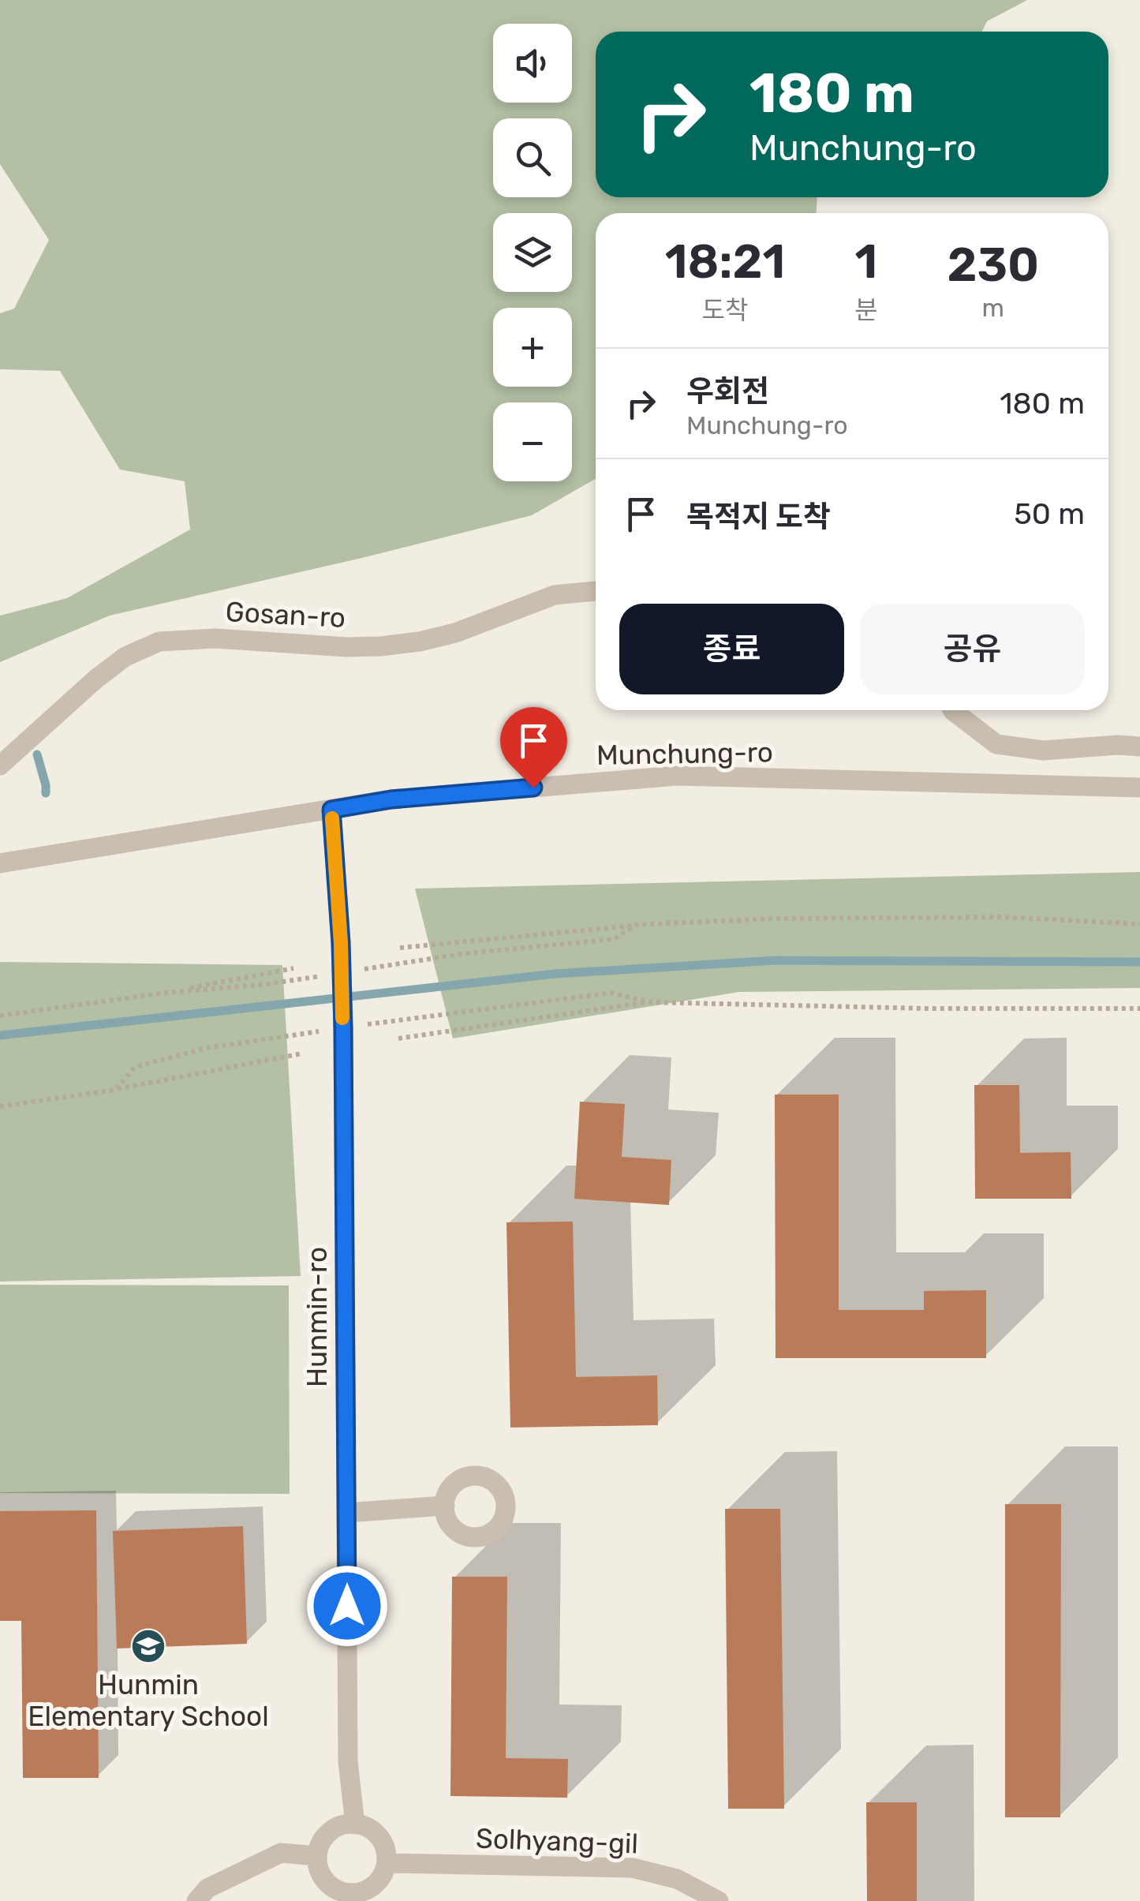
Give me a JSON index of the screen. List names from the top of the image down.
{
  "streets": {
    "street": [
      "Gosan-ro",
      "Munchung-ro",
      "Hunmin-ro",
      "Solhyang-gil"
    ]
  },
  "crossings": [
    ["Munchung-ro", "Hunmin-ro"],
    ["Hunmin-ro", "Solhyang-gil"]
  ],
  "places": {
    "school or university": ["Hunmin Elementary School"]
  },
  "page": {
    "map_buttons": ["+", "−"],
    "turn": ["180 m", "Munchung-ro"],
    "eta": [
      "18:21",
      "도착",
      "1",
      "분",
      "230",
      "m"
    ],
    "list": [
      {
        "name": "우회전",
        "note": "Munchung-ro",
        "value": "180 m"
      },
      {
        "name": "목적지 도착",
        "value": "50 m"
      }
    ],
    "buttons": ["종료", "공유"]
  }
}
